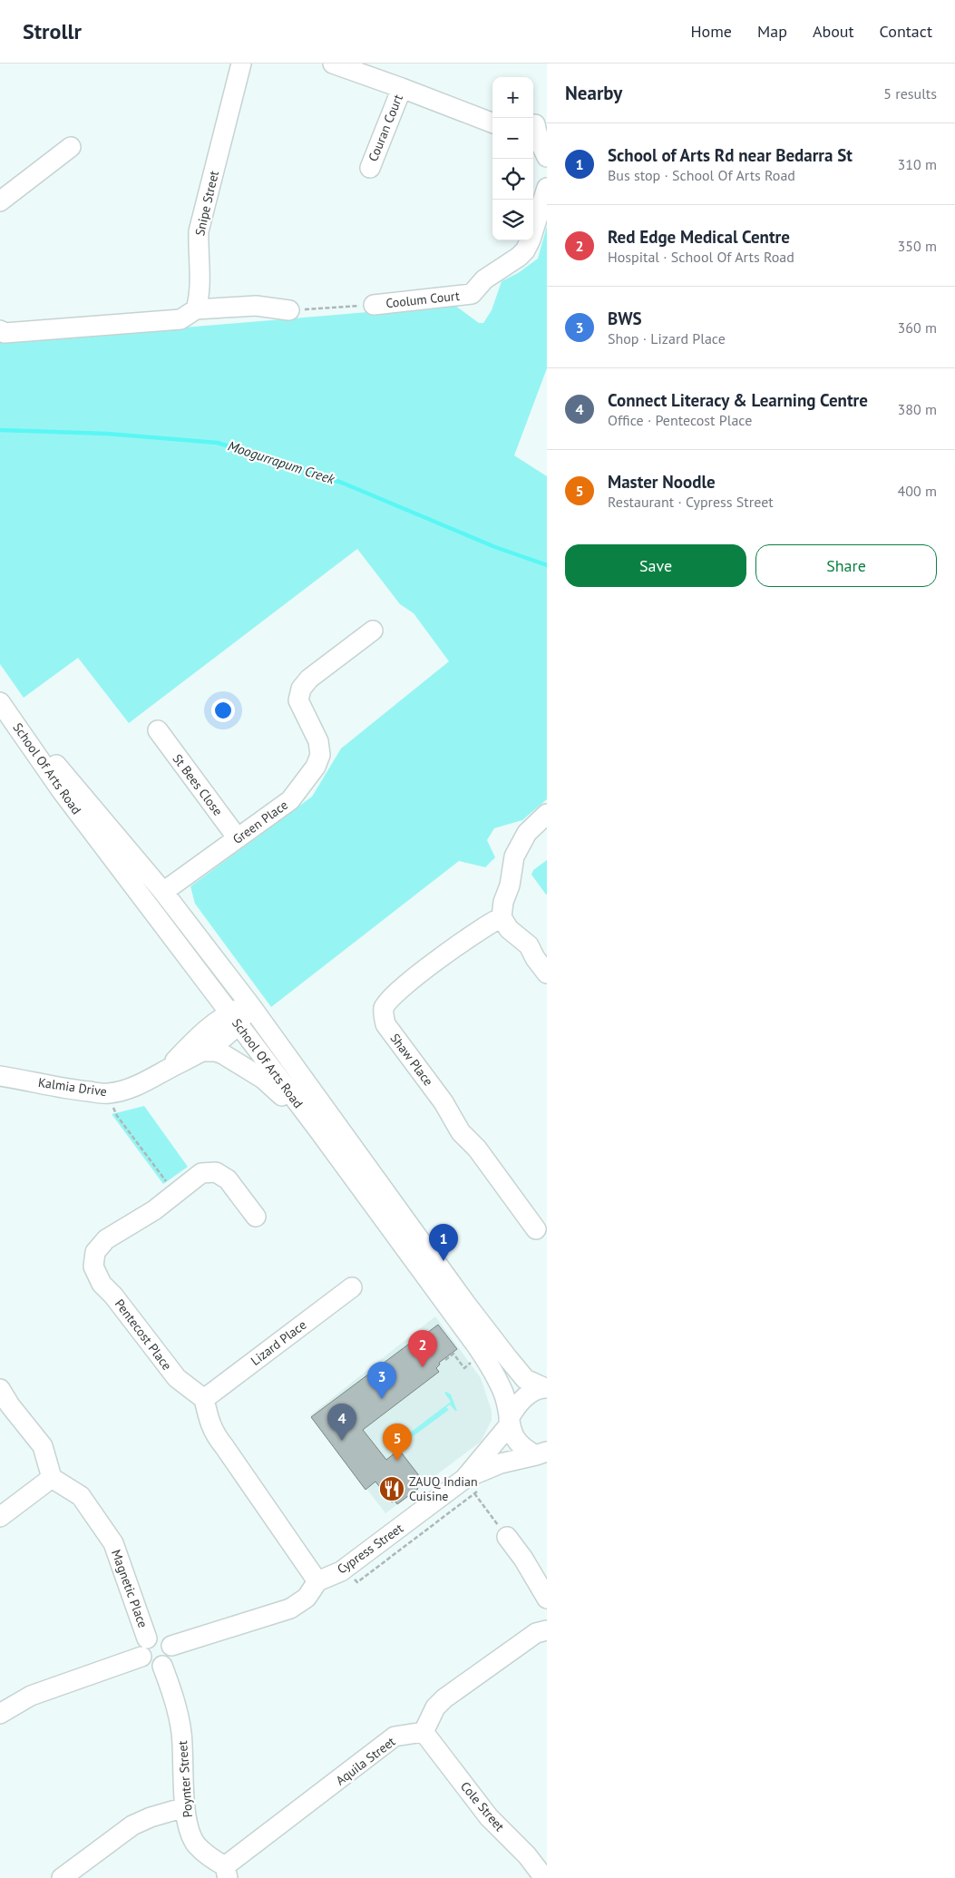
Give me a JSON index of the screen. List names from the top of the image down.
{
  "streets": {
    "street": [
      "Couran Court",
      "Snipe Street",
      "Coolum Court",
      "School Of Arts Road",
      "St Bees Close",
      "Green Place",
      "Shaw Place",
      "Kalmia Drive",
      "Pentecost Place",
      "Lizard Place",
      "Cypress Street",
      "Magnetic Place",
      "Aquila Street",
      "Poynter Street",
      "Cole Street"
    ]
  },
  "crossings": [
    ["School Of Arts Road", "Green Place"],
    ["School Of Arts Road", "Kalmia Drive"],
    ["School Of Arts Road", "Cypress Street"],
    ["St Bees Close", "Green Place"],
    ["Pentecost Place", "Lizard Place"],
    ["Cypress Street", "Magnetic Place"],
    ["Cypress Street", "Poynter Street"],
    ["Magnetic Place", "Poynter Street"],
    ["Aquila Street", "Poynter Street"],
    ["Aquila Street", "Cole Street"]
  ],
  "water": ["Moogurrapum Creek"],
  "places": {
    "restaurant": ["ZAUQ Indian Cuisine"]
  },
  "page": {
    "header": "Strollr",
    "nav": [
      "Home",
      "Map",
      "About",
      "Contact"
    ],
    "heading": ["Nearby", "5 results"],
    "map_buttons": ["+", "−"],
    "list": [
      {
        "mark": "1",
        "name": "School of Arts Rd near Bedarra St",
        "note": "Bus stop · School Of Arts Road",
        "value": "310 m"
      },
      {
        "mark": "2",
        "name": "Red Edge Medical Centre",
        "note": "Hospital · School Of Arts Road",
        "value": "350 m"
      },
      {
        "mark": "3",
        "name": "BWS",
        "note": "Shop · Lizard Place",
        "value": "360 m"
      },
      {
        "mark": "4",
        "name": "Connect Literacy & Learning Centre",
        "note": "Office · Pentecost Place",
        "value": "380 m"
      },
      {
        "mark": "5",
        "name": "Master Noodle",
        "note": "Restaurant · Cypress Street",
        "value": "400 m"
      }
    ],
    "buttons": ["Save", "Share"],
    "pins": [
      "1",
      "2",
      "3",
      "4",
      "5"
    ]
  }
}
